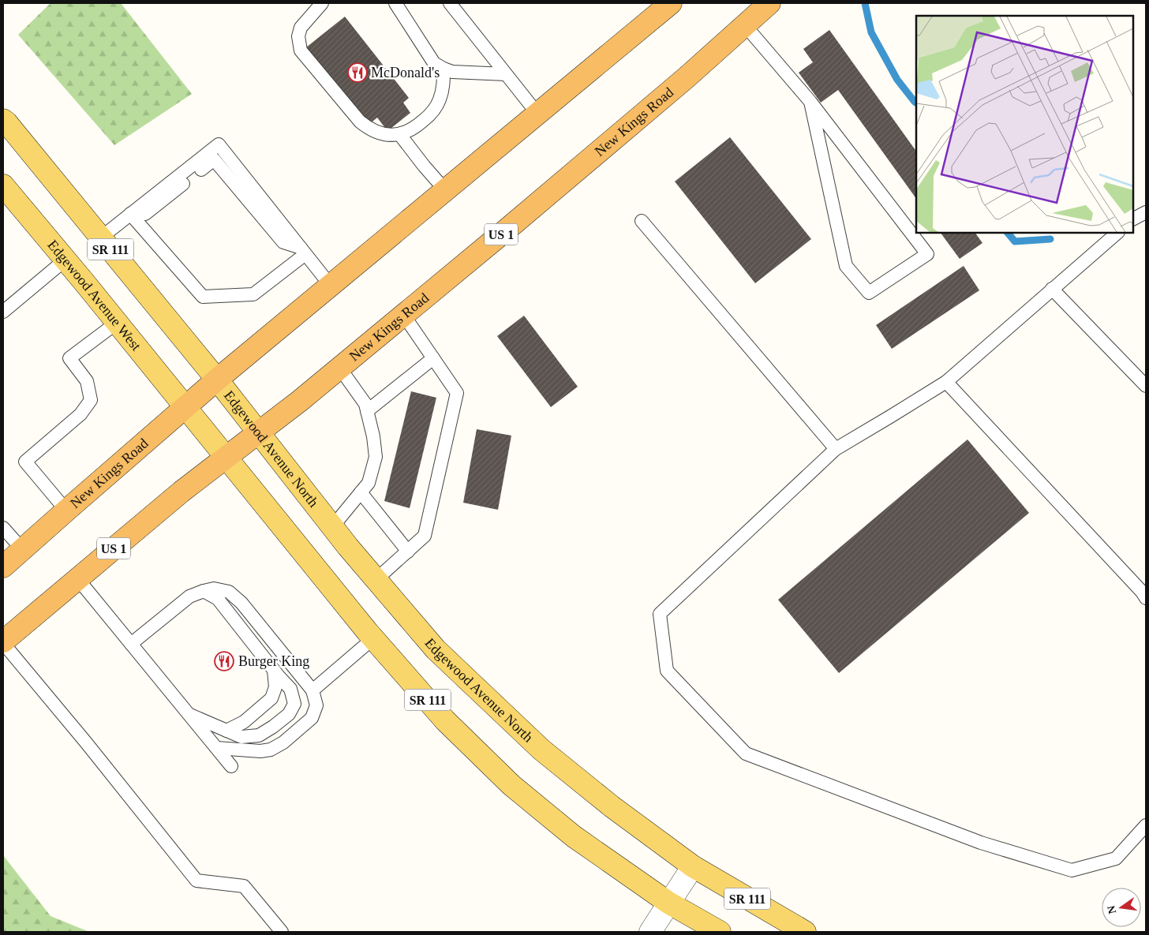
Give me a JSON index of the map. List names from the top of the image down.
{
  "streets": {
    "highway": ["New Kings Road", "US 1"],
    "main road": ["SR 111", "Edgewood Avenue West", "Edgewood Avenue North"]
  },
  "crossings": [
    ["New Kings Road", "SR 111"],
    ["New Kings Road", "Edgewood Avenue West"],
    ["New Kings Road", "Edgewood Avenue North"],
    ["SR 111", "Edgewood Avenue West"],
    ["SR 111", "Edgewood Avenue North"]
  ],
  "places": {
    "restaurant": ["McDonald's", "Burger King"]
  },
  "north": "left"
}
